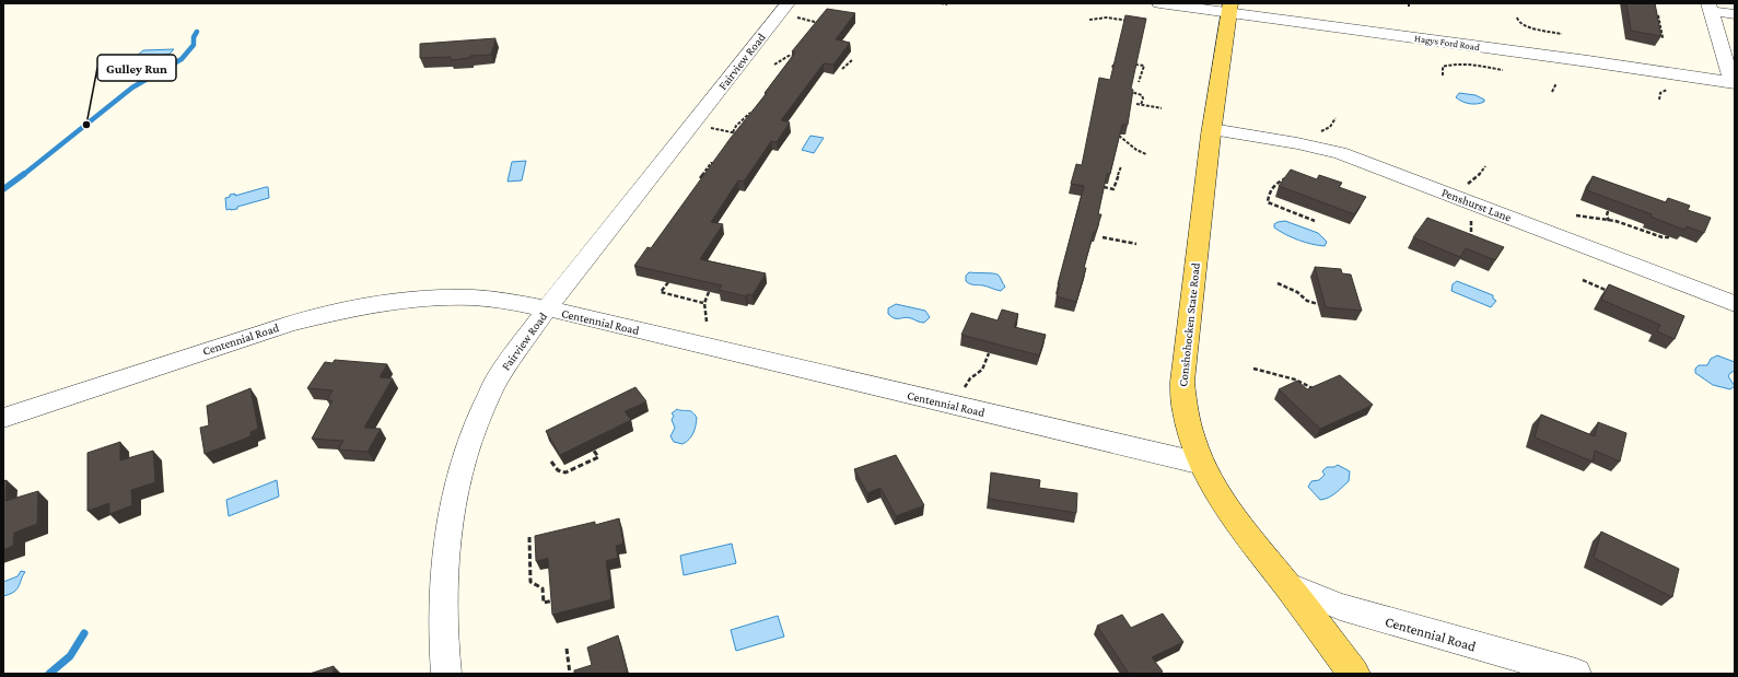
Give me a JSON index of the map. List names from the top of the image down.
{
  "streets": {
    "main road": ["Conshohocken State Road"],
    "street": [
      "Hagys Ford Road",
      "Fairview Road",
      "Penshurst Lane",
      "Centennial Road"
    ]
  },
  "crossings": [
    ["Hagys Ford Road", "Conshohocken State Road"],
    ["Fairview Road", "Centennial Road"],
    ["Penshurst Lane", "Conshohocken State Road"],
    ["Centennial Road", "Conshohocken State Road"]
  ],
  "places": ["Gulley Run"]
}
